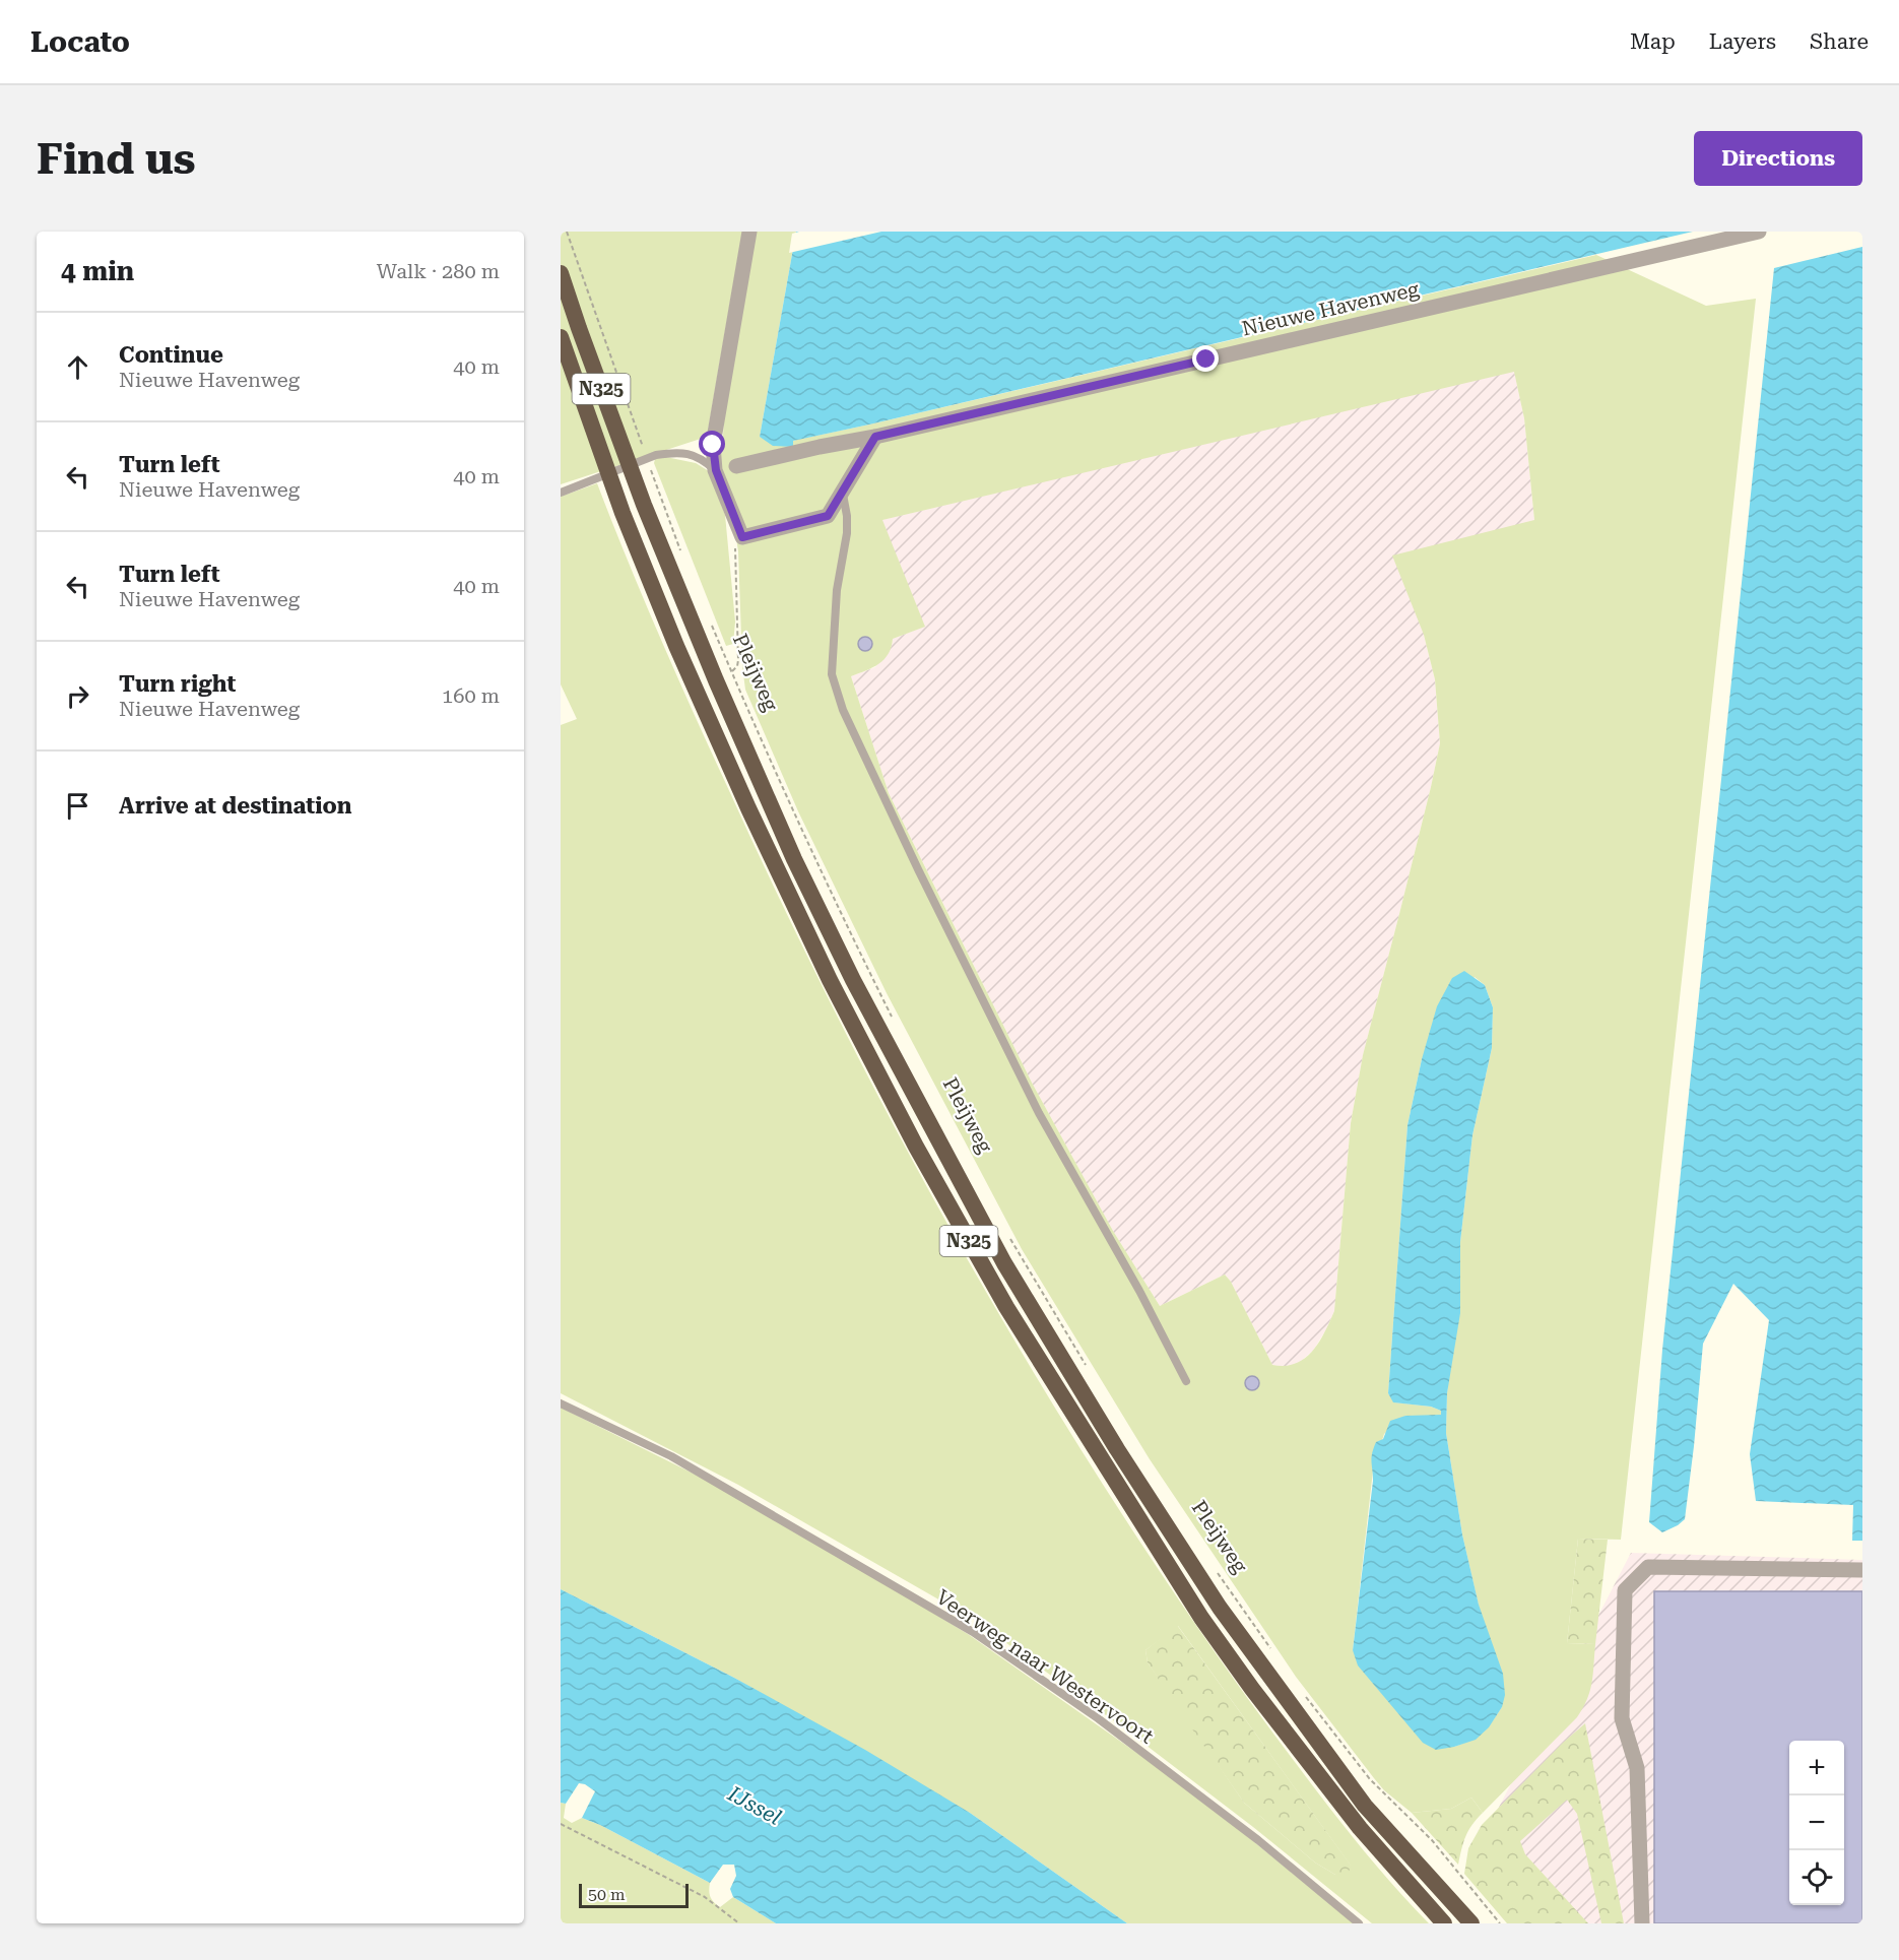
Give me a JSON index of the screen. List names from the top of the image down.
{
  "streets": {
    "highway": ["N325", "Pleijweg"],
    "street": ["Nieuwe Havenweg"],
    "lane": ["Veerweg naar Westervoort"]
  },
  "water": ["IJssel"],
  "scale_bar": "50 m",
  "page": {
    "header": "Locato",
    "nav": ["Map", "Layers", "Share"],
    "buttons": "Directions",
    "title": "Find us",
    "heading": ["4 min", "Walk · 280 m"],
    "list": [
      ["Continue", "Nieuwe Havenweg", "40 m"],
      ["Turn left", "Nieuwe Havenweg", "40 m"],
      ["Turn left", "Nieuwe Havenweg", "40 m"],
      ["Turn right", "Nieuwe Havenweg", "160 m"],
      "Arrive at destination"
    ],
    "map_buttons": ["+", "−"],
    "scale": "50 m"
  }
}
